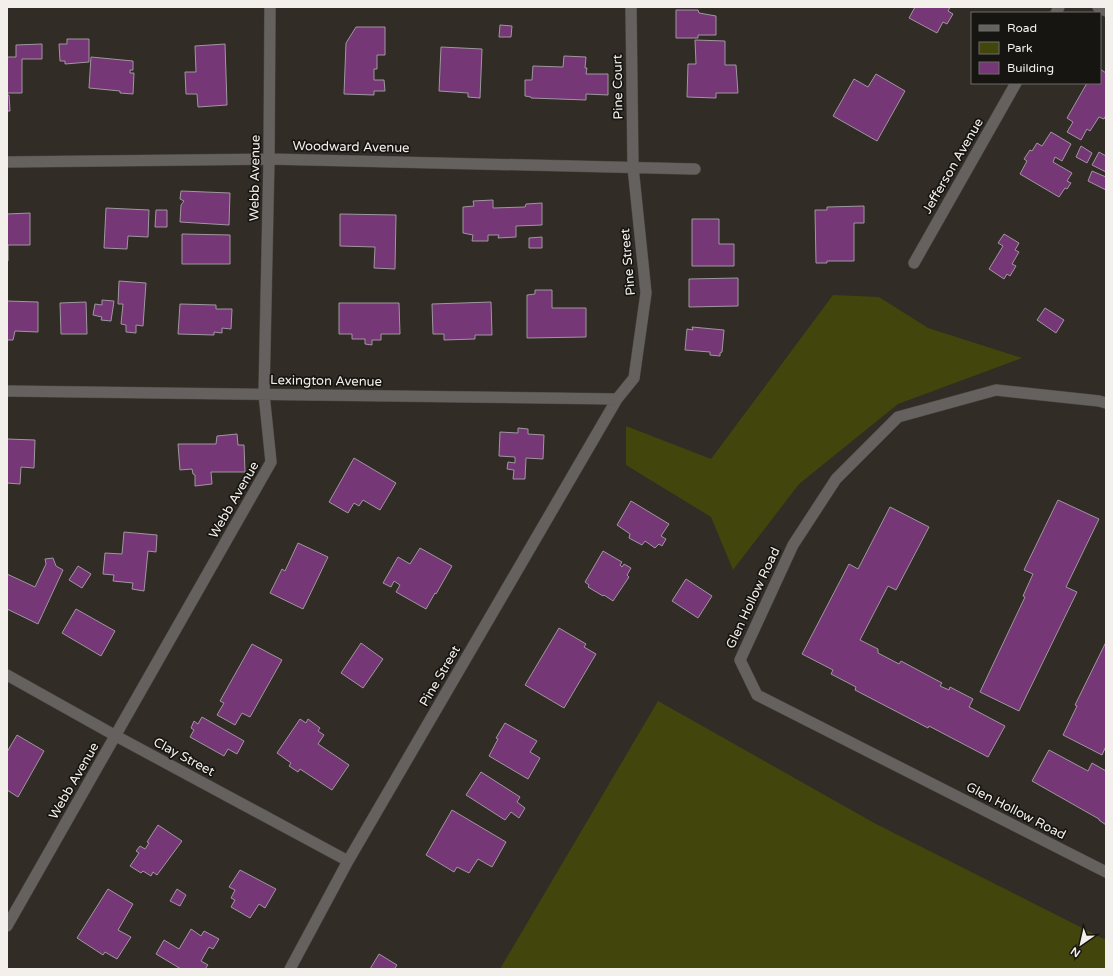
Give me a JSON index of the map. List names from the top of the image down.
{
  "streets": {
    "street": [
      "Pine Court",
      "Woodward Avenue",
      "Jefferson Avenue",
      "Webb Avenue",
      "Pine Street",
      "Lexington Avenue",
      "Glen Hollow Road",
      "Clay Street"
    ]
  },
  "crossings": [
    ["Pine Court", "Woodward Avenue"],
    ["Pine Court", "Pine Street"],
    ["Woodward Avenue", "Webb Avenue"],
    ["Woodward Avenue", "Pine Street"],
    ["Webb Avenue", "Lexington Avenue"],
    ["Webb Avenue", "Clay Street"],
    ["Pine Street", "Lexington Avenue"],
    ["Pine Street", "Clay Street"]
  ],
  "legend": ["Road", "Park", "Building"],
  "north": "bottom left"
}
